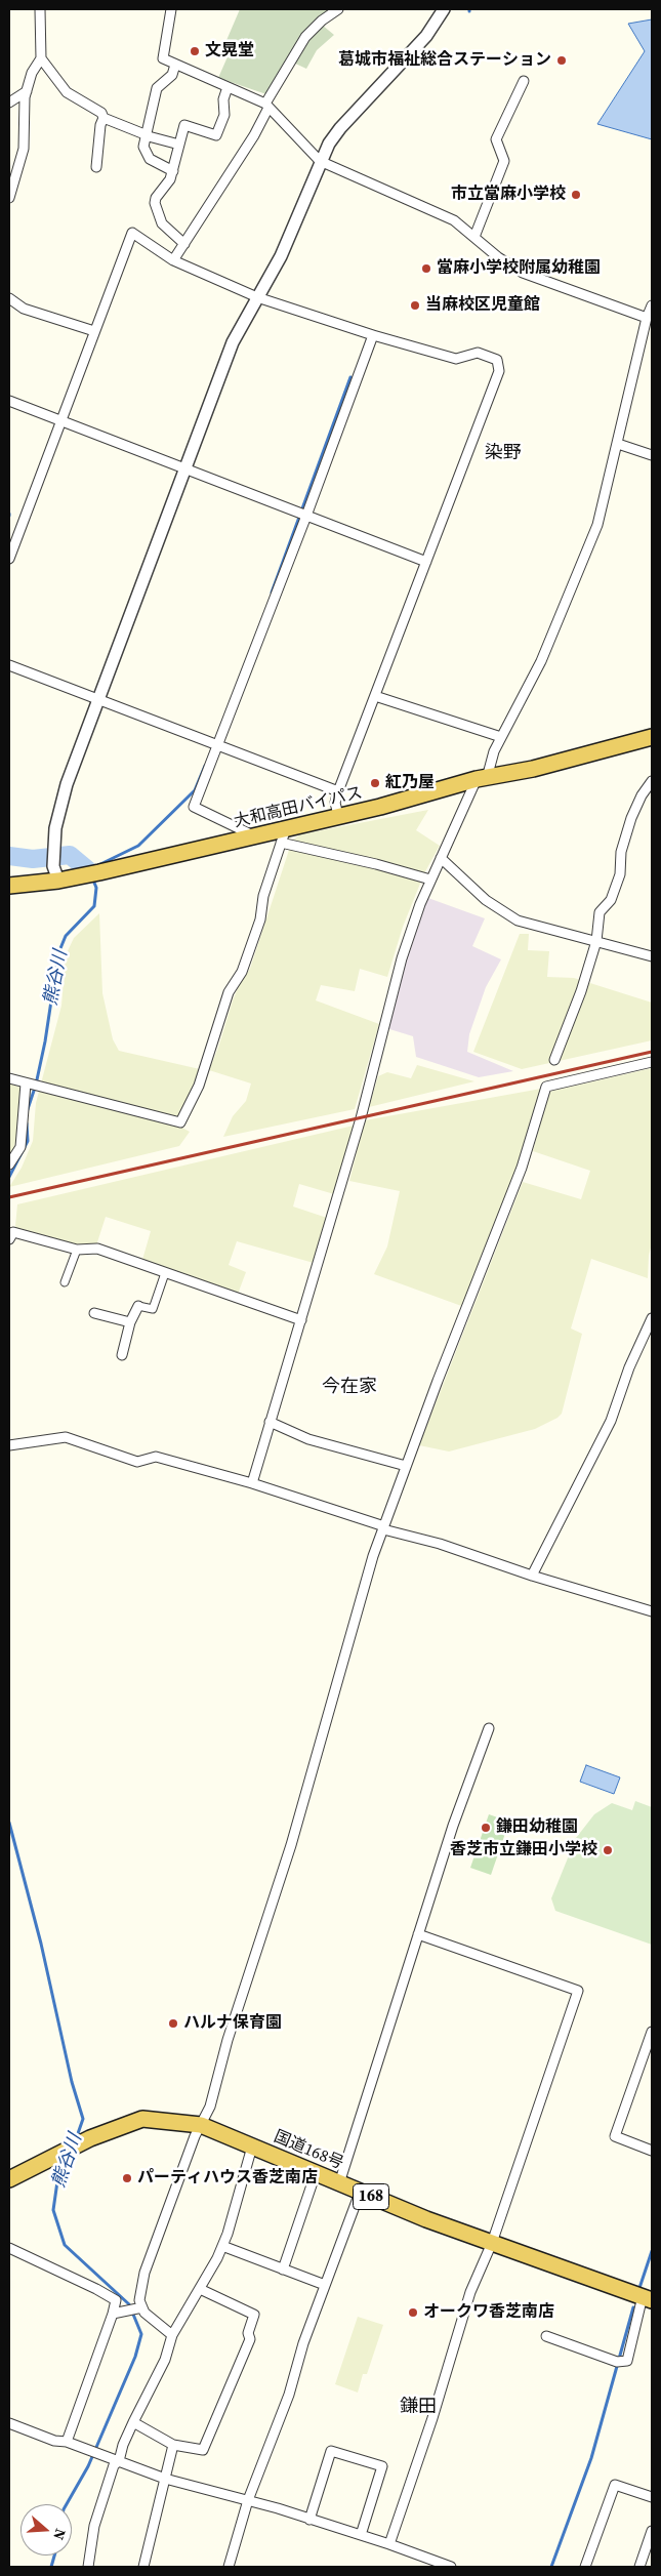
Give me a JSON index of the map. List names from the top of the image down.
{
  "streets": {
    "highway": ["大和高田バイパス", "国道168号", "168"]
  },
  "districts": ["染野", "今在家", "鎌田"],
  "water": ["熊谷川"],
  "places": [
    "文晃堂",
    "葛城市福祉総合ステーション",
    "市立當麻小学校",
    "當麻小学校附属幼稚園",
    "当麻校区児童館",
    "紅乃屋",
    "鎌田幼稚園",
    "香芝市立鎌田小学校",
    "ハルナ保育園",
    "パーティハウス香芝南店",
    "オークワ香芝南店"
  ],
  "north": "right"
}
